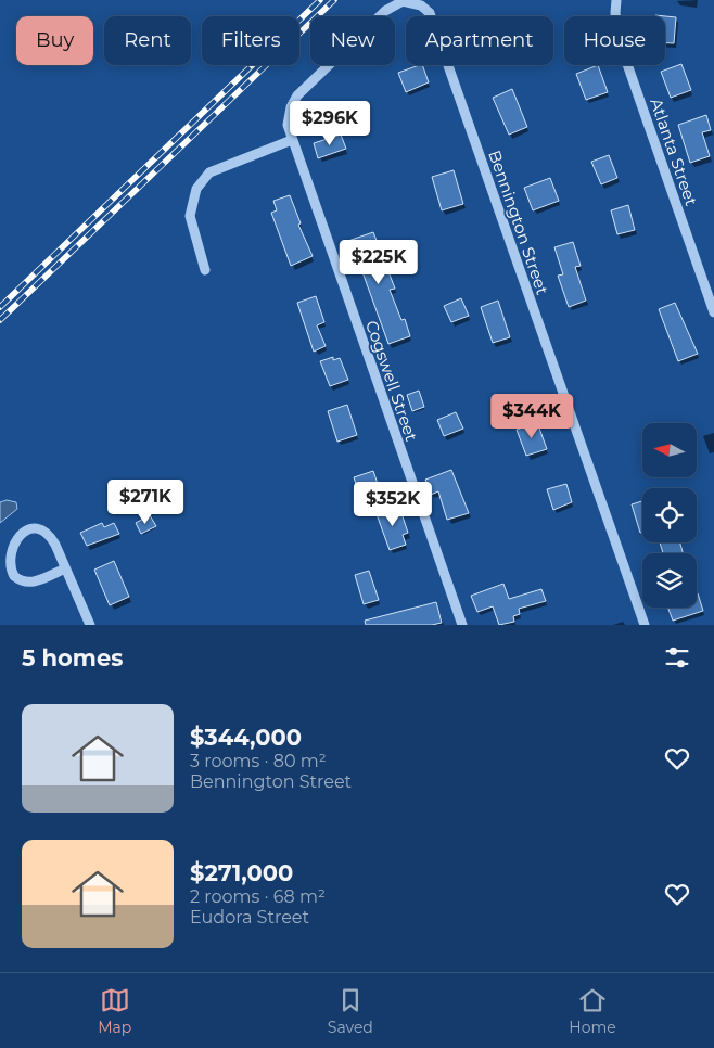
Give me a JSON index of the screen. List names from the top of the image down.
{
  "streets": {
    "street": ["Atlanta Street", "Bennington Street", "Cogswell Street"]
  },
  "crossings": [
    ["Bennington Street", "Cogswell Street"]
  ],
  "north": "left",
  "page": {
    "chip": [
      "Buy",
      "Rent",
      "Filters",
      "New",
      "Apartment",
      "House"
    ],
    "price": [
      "$296K",
      "$225K",
      "$344K",
      "$271K",
      "$352K"
    ],
    "heading": "5 homes",
    "list": [
      {
        "name": "$344,000",
        "note": "3 rooms · 80 m² · Bennington Street"
      },
      {
        "name": "$271,000",
        "note": "2 rooms · 68 m² · Eudora Street"
      }
    ],
    "tabs": ["Map", "Saved", "Home"]
  }
}
